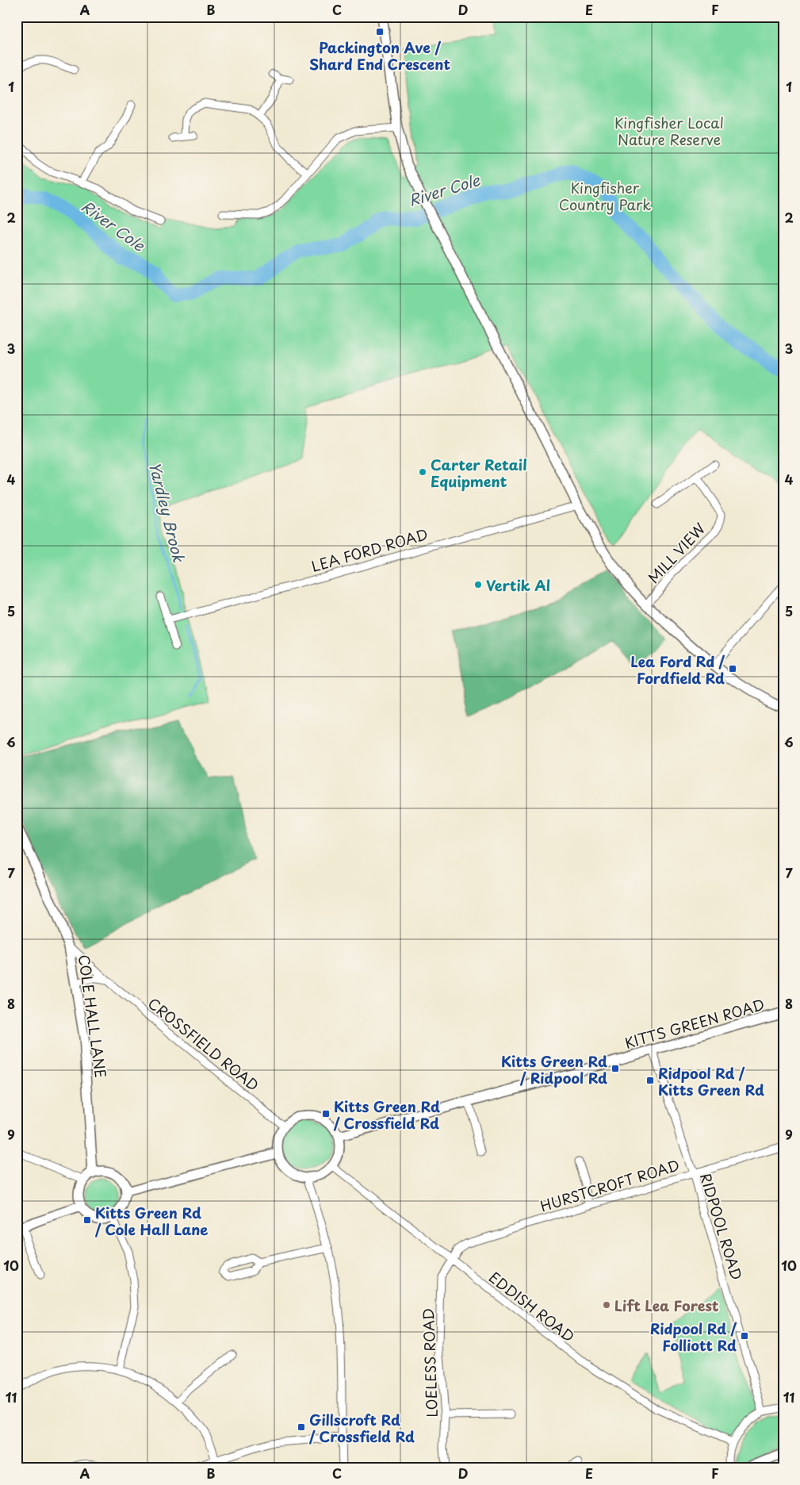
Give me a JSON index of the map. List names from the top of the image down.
{
  "streets": {
    "street": [
      "LEA FORD ROAD",
      "MILL VIEW",
      "COLE HALL LANE",
      "KITTS GREEN ROAD",
      "CROSSFIELD ROAD",
      "HURSTCROFT ROAD",
      "RIDPOOL ROAD",
      "EDDISH ROAD",
      "LOELESS ROAD"
    ]
  },
  "crossings": [
    ["COLE HALL LANE", "CROSSFIELD ROAD"],
    ["KITTS GREEN ROAD", "CROSSFIELD ROAD"],
    ["KITTS GREEN ROAD", "RIDPOOL ROAD"],
    ["KITTS GREEN ROAD", "EDDISH ROAD"],
    ["CROSSFIELD ROAD", "EDDISH ROAD"],
    ["HURSTCROFT ROAD", "RIDPOOL ROAD"],
    ["HURSTCROFT ROAD", "EDDISH ROAD"],
    ["HURSTCROFT ROAD", "LOELESS ROAD"],
    ["EDDISH ROAD", "LOELESS ROAD"]
  ],
  "water": ["River Cole", "Yardley Brook"],
  "parks": ["Kingfisher Local Nature Reserve", "Kingfisher Country Park"],
  "places": {
    "transit": [
      "Packington Ave / Shard End Crescent",
      "Lea Ford Rd / Fordfield Rd",
      "Kitts Green Rd / Ridpool Rd",
      "Ridpool Rd / Kitts Green Rd",
      "Kitts Green Rd / Crossfield Rd",
      "Kitts Green Rd / Cole Hall Lane",
      "Ridpool Rd / Folliott Rd",
      "Gillscroft Rd / Crossfield Rd"
    ],
    "other": ["Carter Retail Equipment", "Vertik Al", "Lift Lea Forest"]
  },
  "grid": {
    "columns": [
      "A",
      "B",
      "C",
      "D",
      "E",
      "F"
    ],
    "rows": [
      "1",
      "2",
      "3",
      "4",
      "5",
      "6",
      "7",
      "8",
      "9",
      "10",
      "11"
    ]
  }
}
